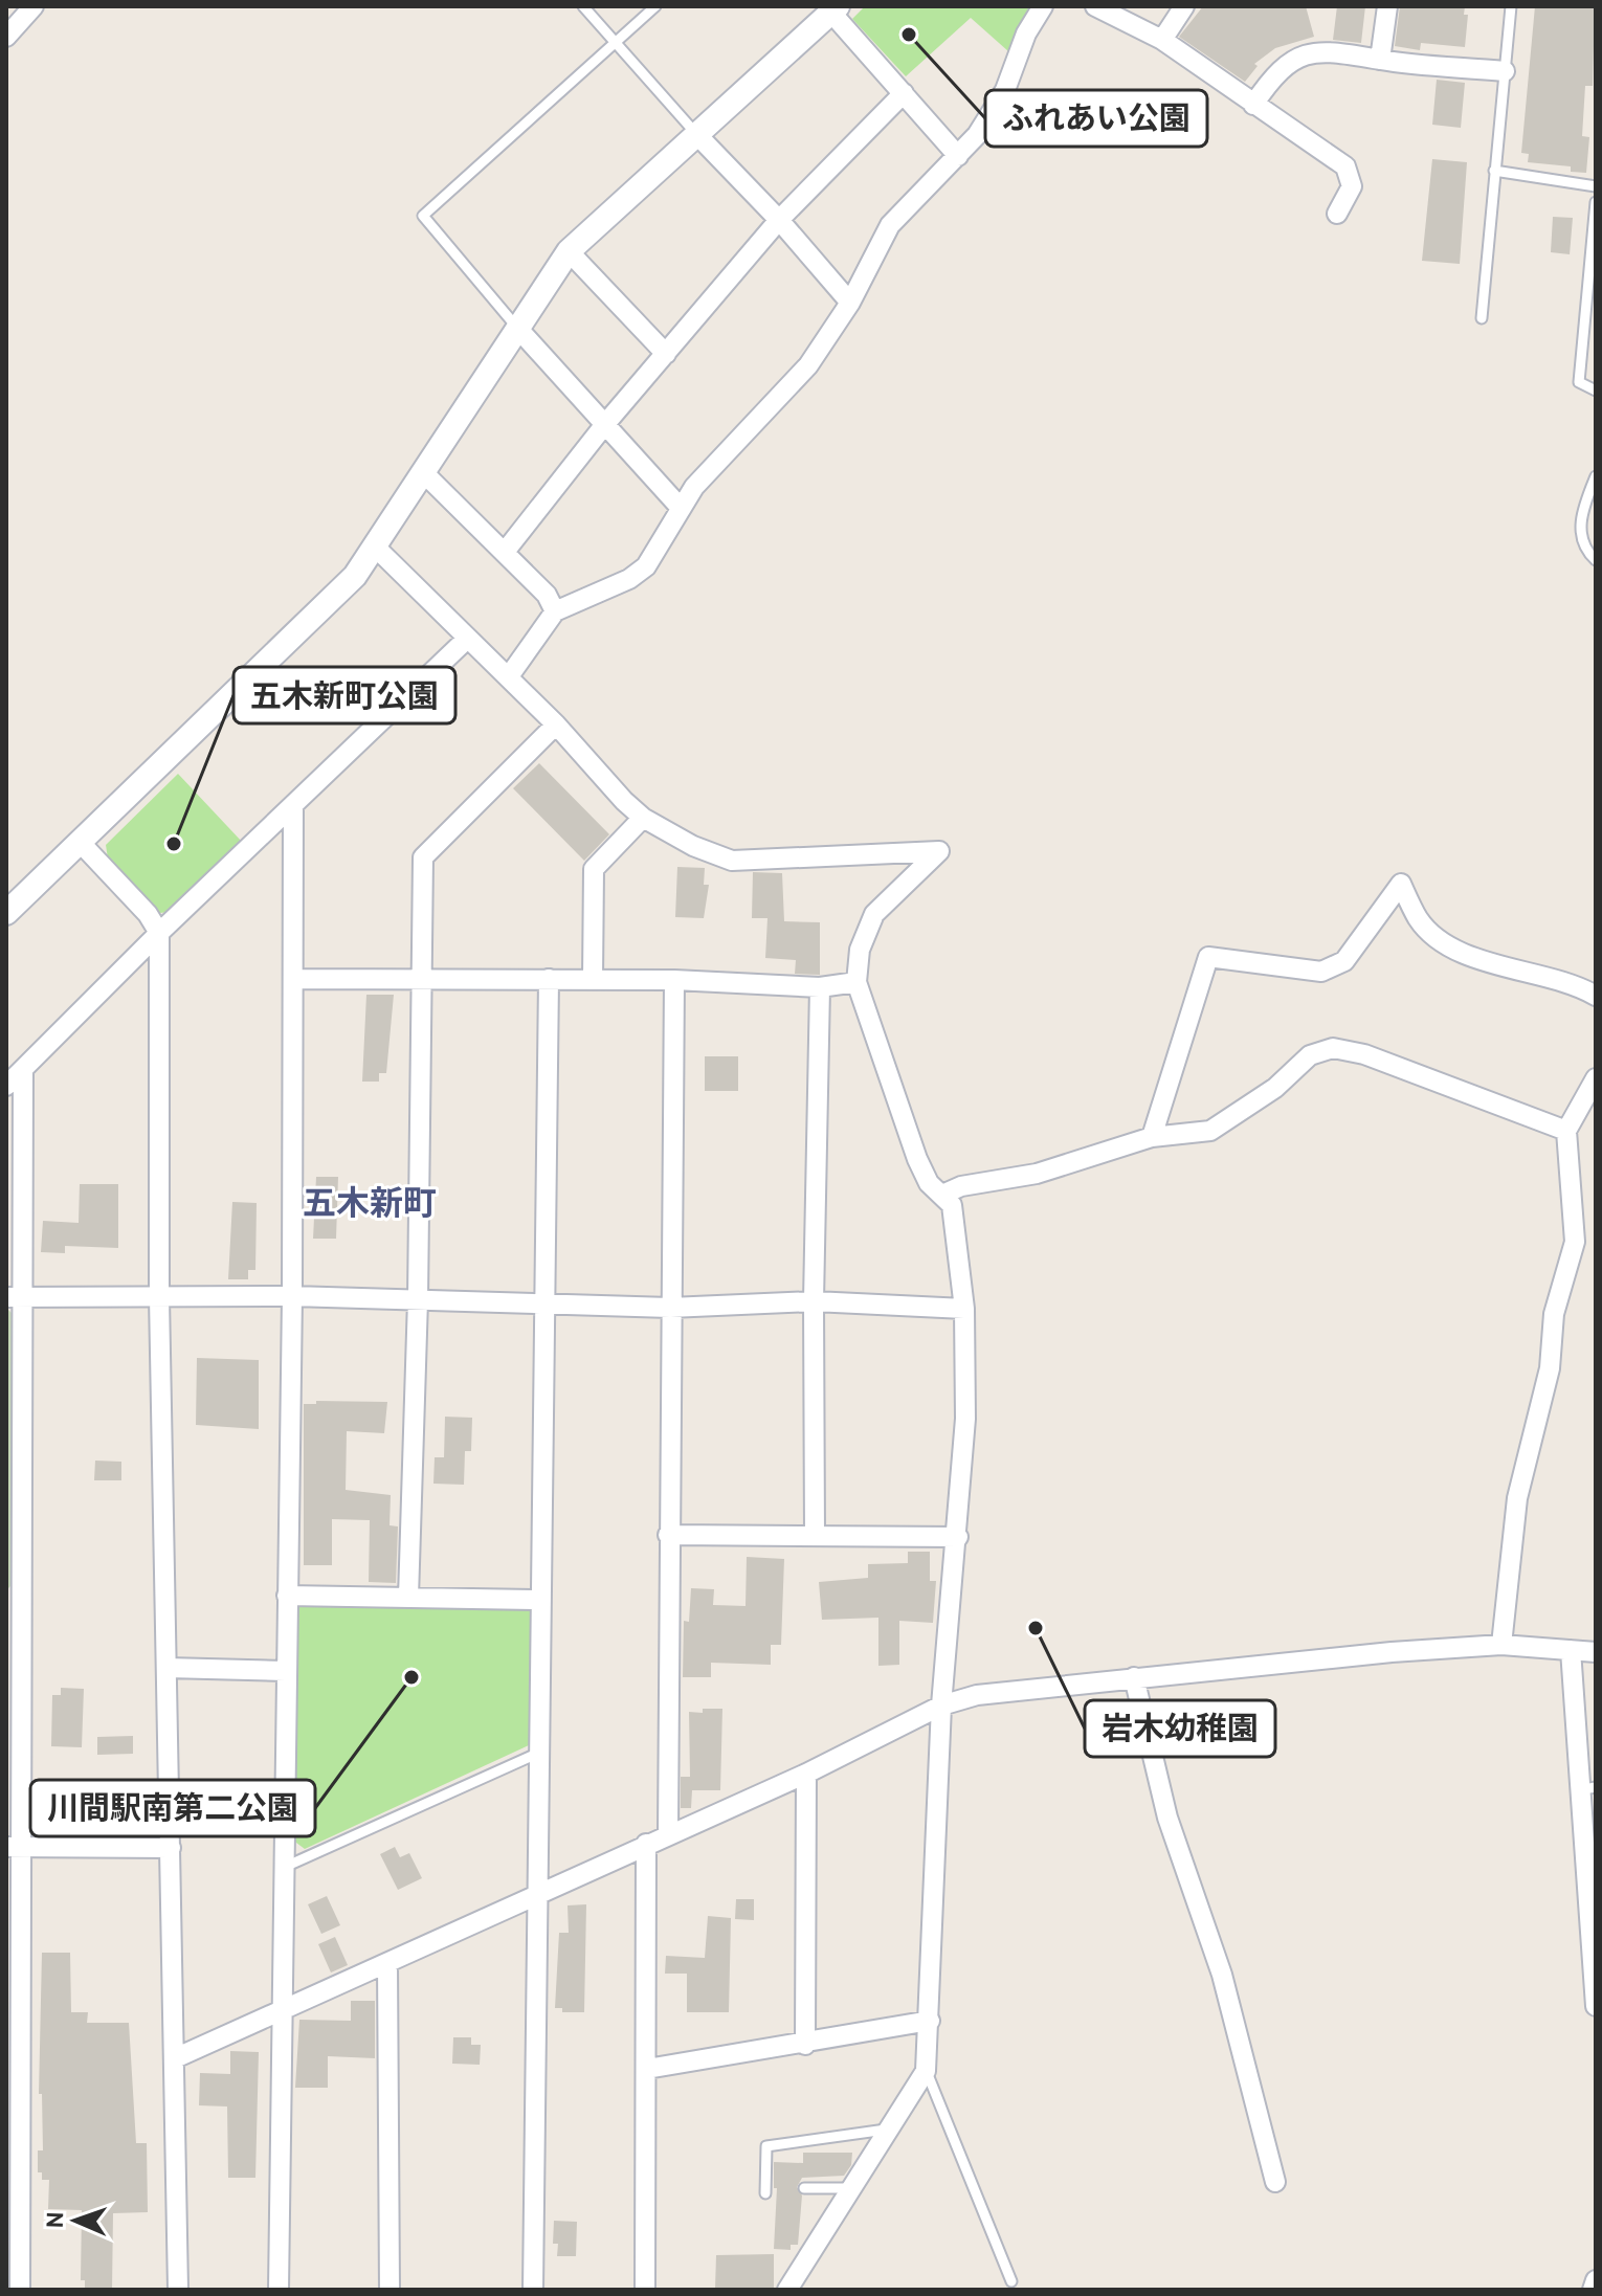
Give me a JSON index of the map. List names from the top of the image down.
{
  "districts": ["五木新町"],
  "places": [
    "ふれあい公園",
    "五木新町公園",
    "岩木幼稚園",
    "川間駅南第二公園"
  ],
  "north": "left"
}
